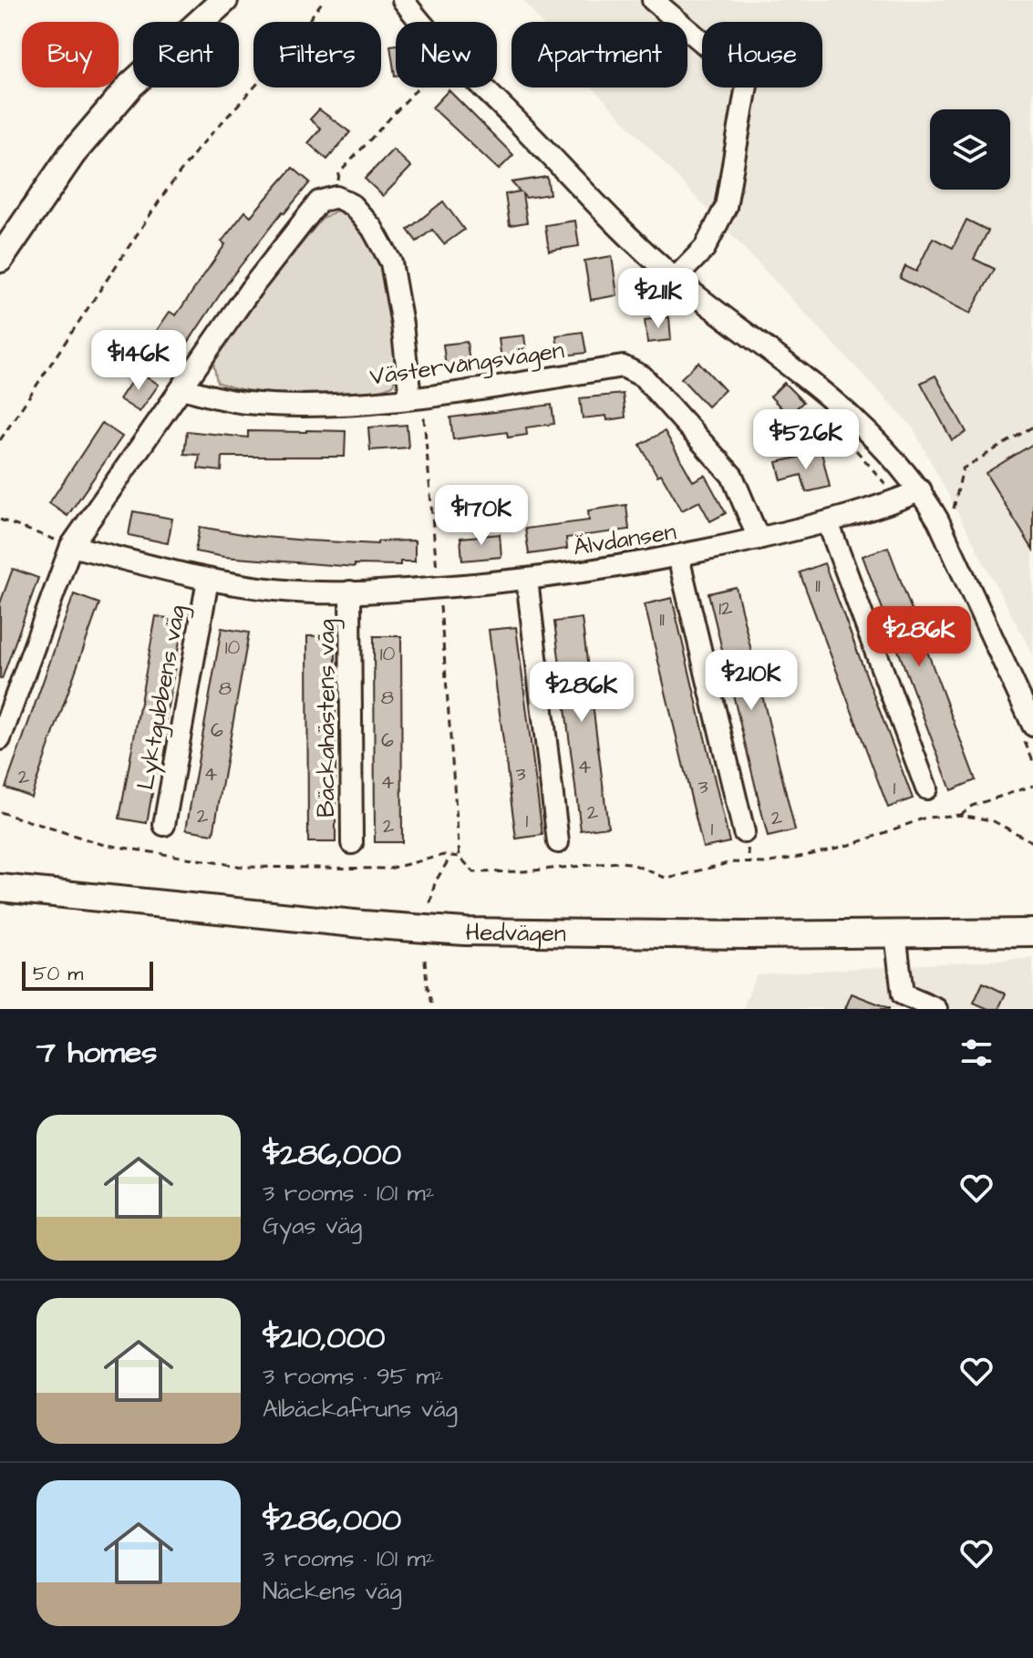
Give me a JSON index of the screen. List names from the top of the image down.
{
  "streets": {
    "main road": ["Hedvägen"],
    "street": [
      "Västervångsvägen",
      "Älvdansen",
      "Lyktgubbens väg",
      "Bäckahästens väg"
    ]
  },
  "crossings": [
    ["Västervångsvägen", "Älvdansen"],
    ["Älvdansen", "Lyktgubbens väg"],
    ["Älvdansen", "Bäckahästens väg"]
  ],
  "house_numbers": [
    "11",
    "12",
    "11",
    "10",
    "10",
    "8",
    "8",
    "6",
    "6",
    "4",
    "4",
    "3",
    "2",
    "4",
    "3",
    "1",
    "2",
    "2",
    "2",
    "1",
    "2",
    "1"
  ],
  "scale_bar": "50 m",
  "page": {
    "chip": [
      "Buy",
      "Rent",
      "Filters",
      "New",
      "Apartment",
      "House"
    ],
    "price": [
      "$211K",
      "$146K",
      "$526K",
      "$170K",
      "$286K",
      "$210K",
      "$286K"
    ],
    "scale": "50 m",
    "heading": "7 homes",
    "list": [
      {
        "name": "$286,000",
        "note": "3 rooms · 101 m² · Gyas väg"
      },
      {
        "name": "$210,000",
        "note": "3 rooms · 95 m² · Albäckafruns väg"
      },
      {
        "name": "$286,000",
        "note": "3 rooms · 101 m² · Näckens väg"
      }
    ]
  }
}
